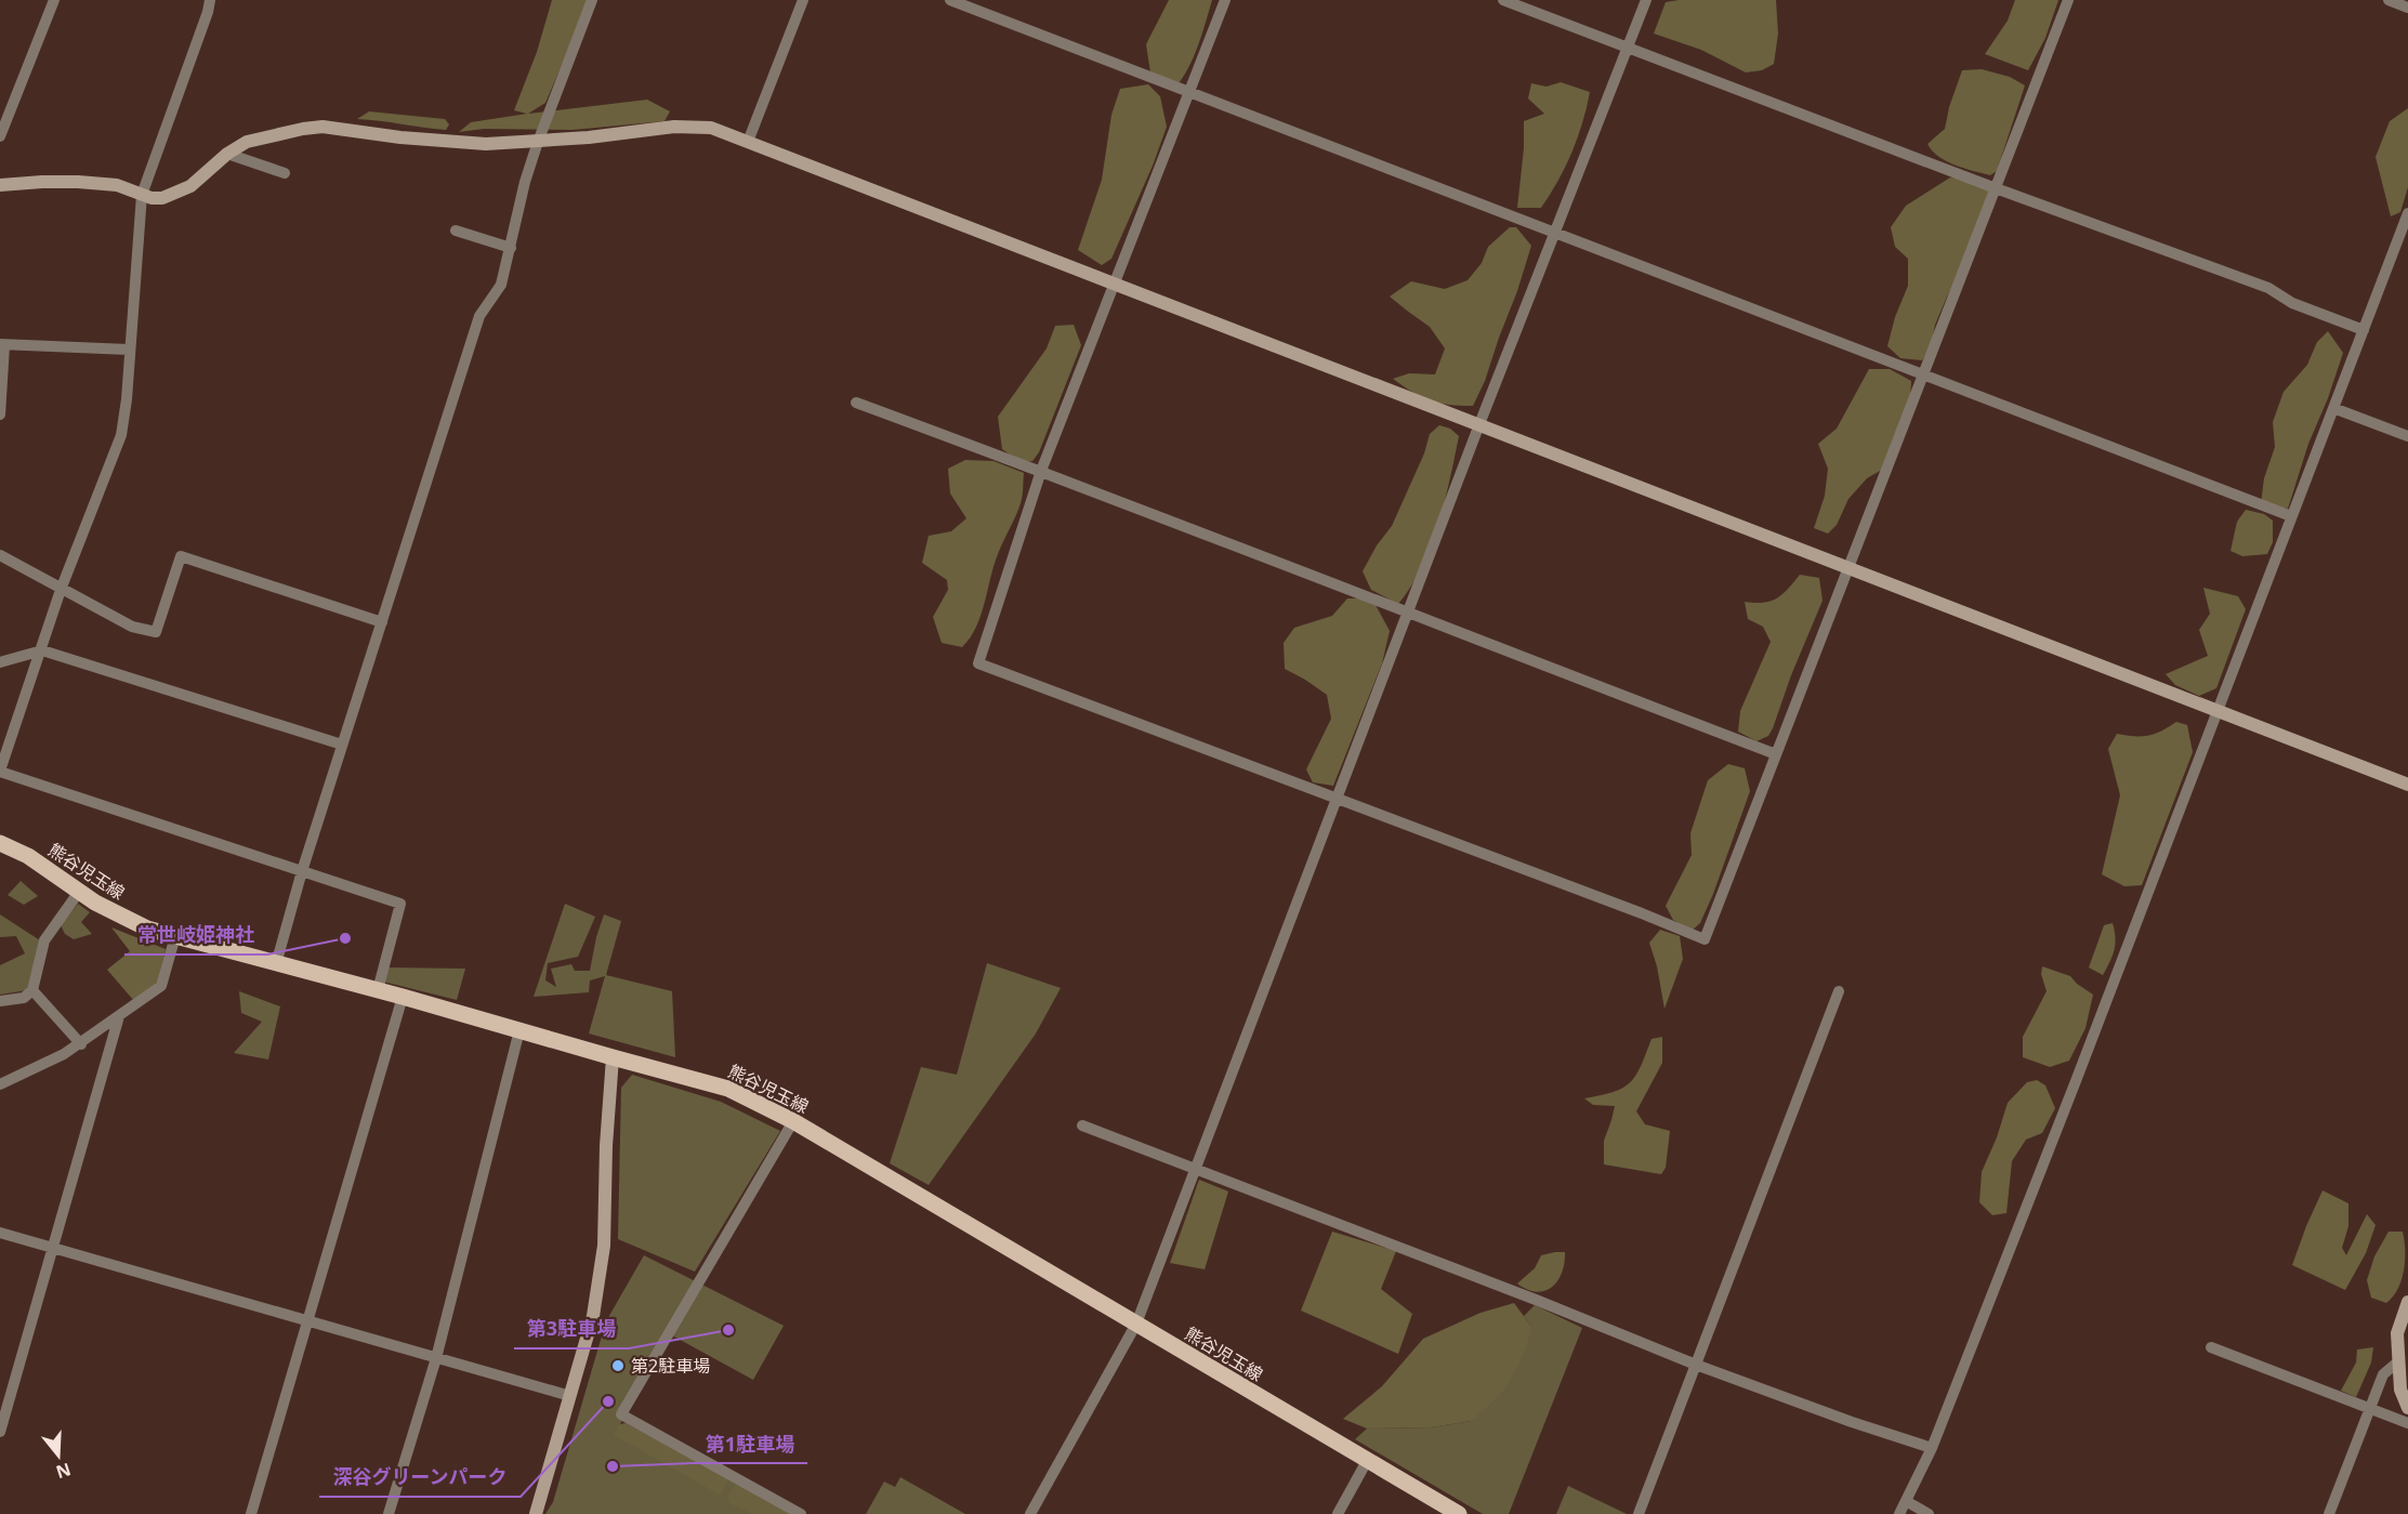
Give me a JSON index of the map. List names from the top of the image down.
{
  "streets": {
    "main road": ["熊谷児玉線"]
  },
  "places": [
    "常世岐姫神社",
    "第3駐車場",
    "第2駐車場",
    "深谷グリーンパーク",
    "第1駐車場"
  ],
  "north": "bottom"
}
